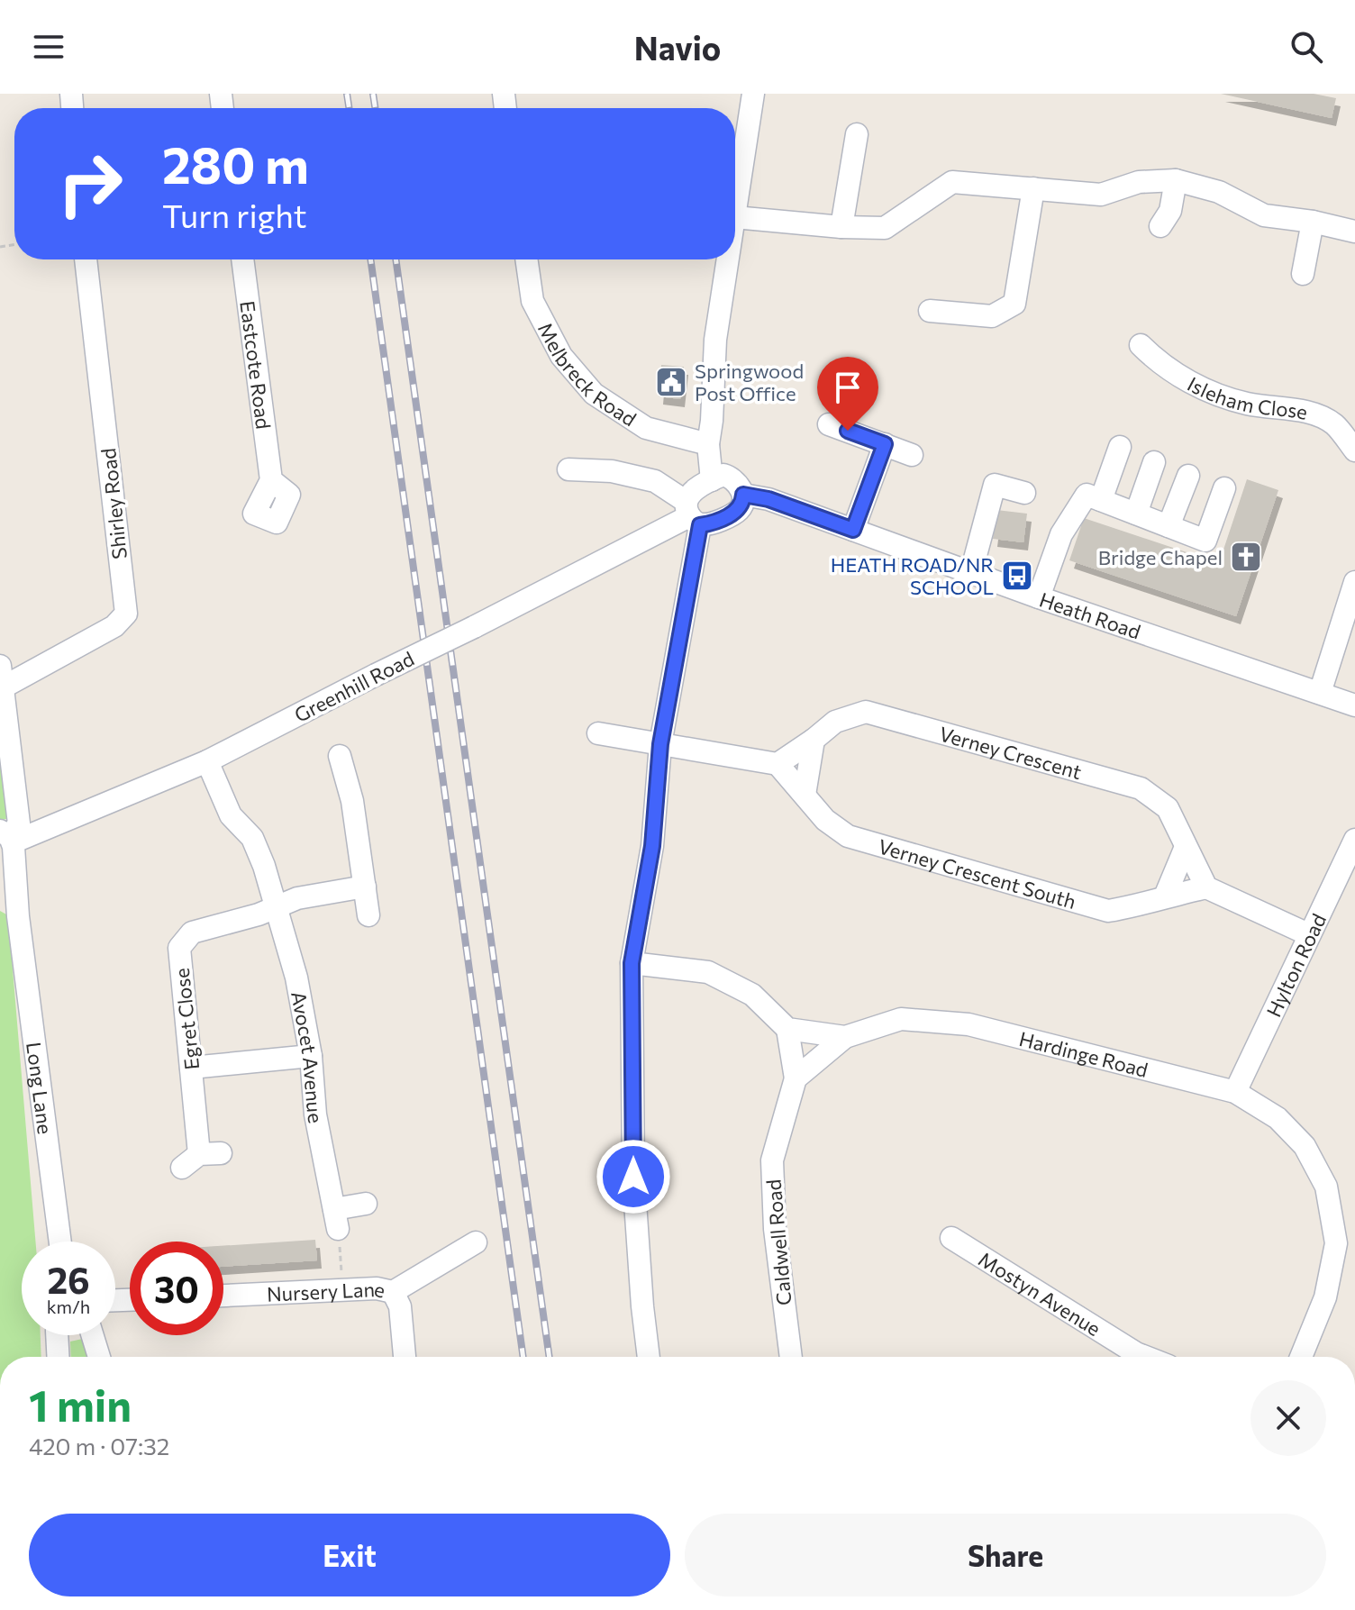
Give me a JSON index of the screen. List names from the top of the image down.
{
  "streets": {
    "street": [
      "Eastcote Road",
      "Melbreck Road",
      "Isleham Close",
      "Shirley Road",
      "Heath Road",
      "Greenhill Road",
      "Verney Crescent",
      "Verney Crescent South",
      "Hylton Road",
      "Egret Close",
      "Hardinge Road",
      "Avocet Avenue",
      "Long Lane",
      "Caldwell Road",
      "Nursery Lane",
      "Mostyn Avenue"
    ]
  },
  "crossings": [
    ["Shirley Road", "Long Lane"],
    ["Heath Road", "Greenhill Road"],
    ["Greenhill Road", "Avocet Avenue"],
    ["Greenhill Road", "Long Lane"],
    ["Verney Crescent", "Verney Crescent South"],
    ["Hylton Road", "Hardinge Road"],
    ["Egret Close", "Avocet Avenue"],
    ["Hardinge Road", "Caldwell Road"]
  ],
  "places": {
    "public building": ["Springwood Post Office"],
    "church": ["Bridge Chapel"],
    "bus stop": ["HEATH ROAD/NR SCHOOL"]
  },
  "page": {
    "header": "Navio",
    "turn": ["280 m", "Turn right"],
    "speed": "26 km/h",
    "limit": "30",
    "heading": ["1 min", "420 m · 07:32"],
    "buttons": ["Exit", "Share"]
  }
}
